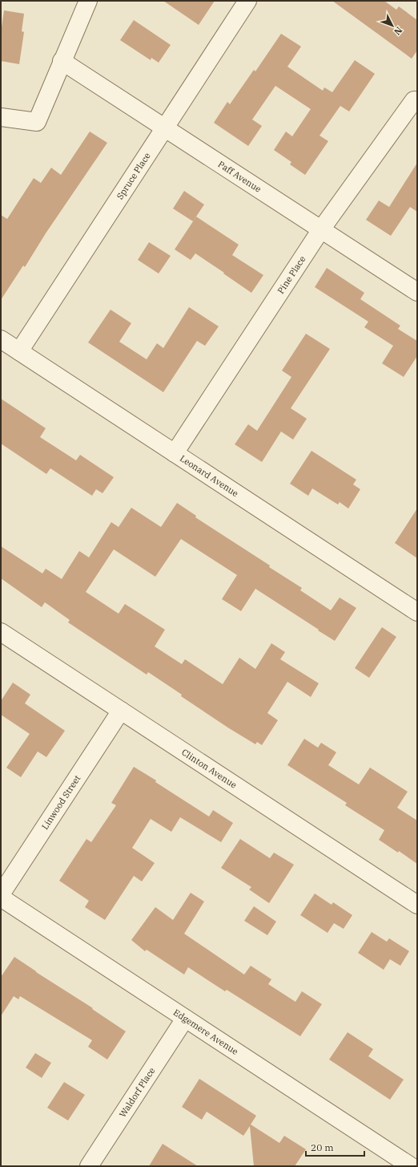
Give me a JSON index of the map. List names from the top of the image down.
{
  "streets": {
    "street": [
      "Spruce Place",
      "Paff Avenue",
      "Pine Place",
      "Leonard Avenue",
      "Clinton Avenue",
      "Linwood Street",
      "Edgemere Avenue",
      "Waldorf Place"
    ]
  },
  "crossings": [
    ["Spruce Place", "Paff Avenue"],
    ["Spruce Place", "Leonard Avenue"],
    ["Paff Avenue", "Pine Place"],
    ["Pine Place", "Leonard Avenue"],
    ["Clinton Avenue", "Linwood Street"],
    ["Edgemere Avenue", "Waldorf Place"]
  ],
  "scale_bar": "20 m",
  "north": "bottom right"
}
